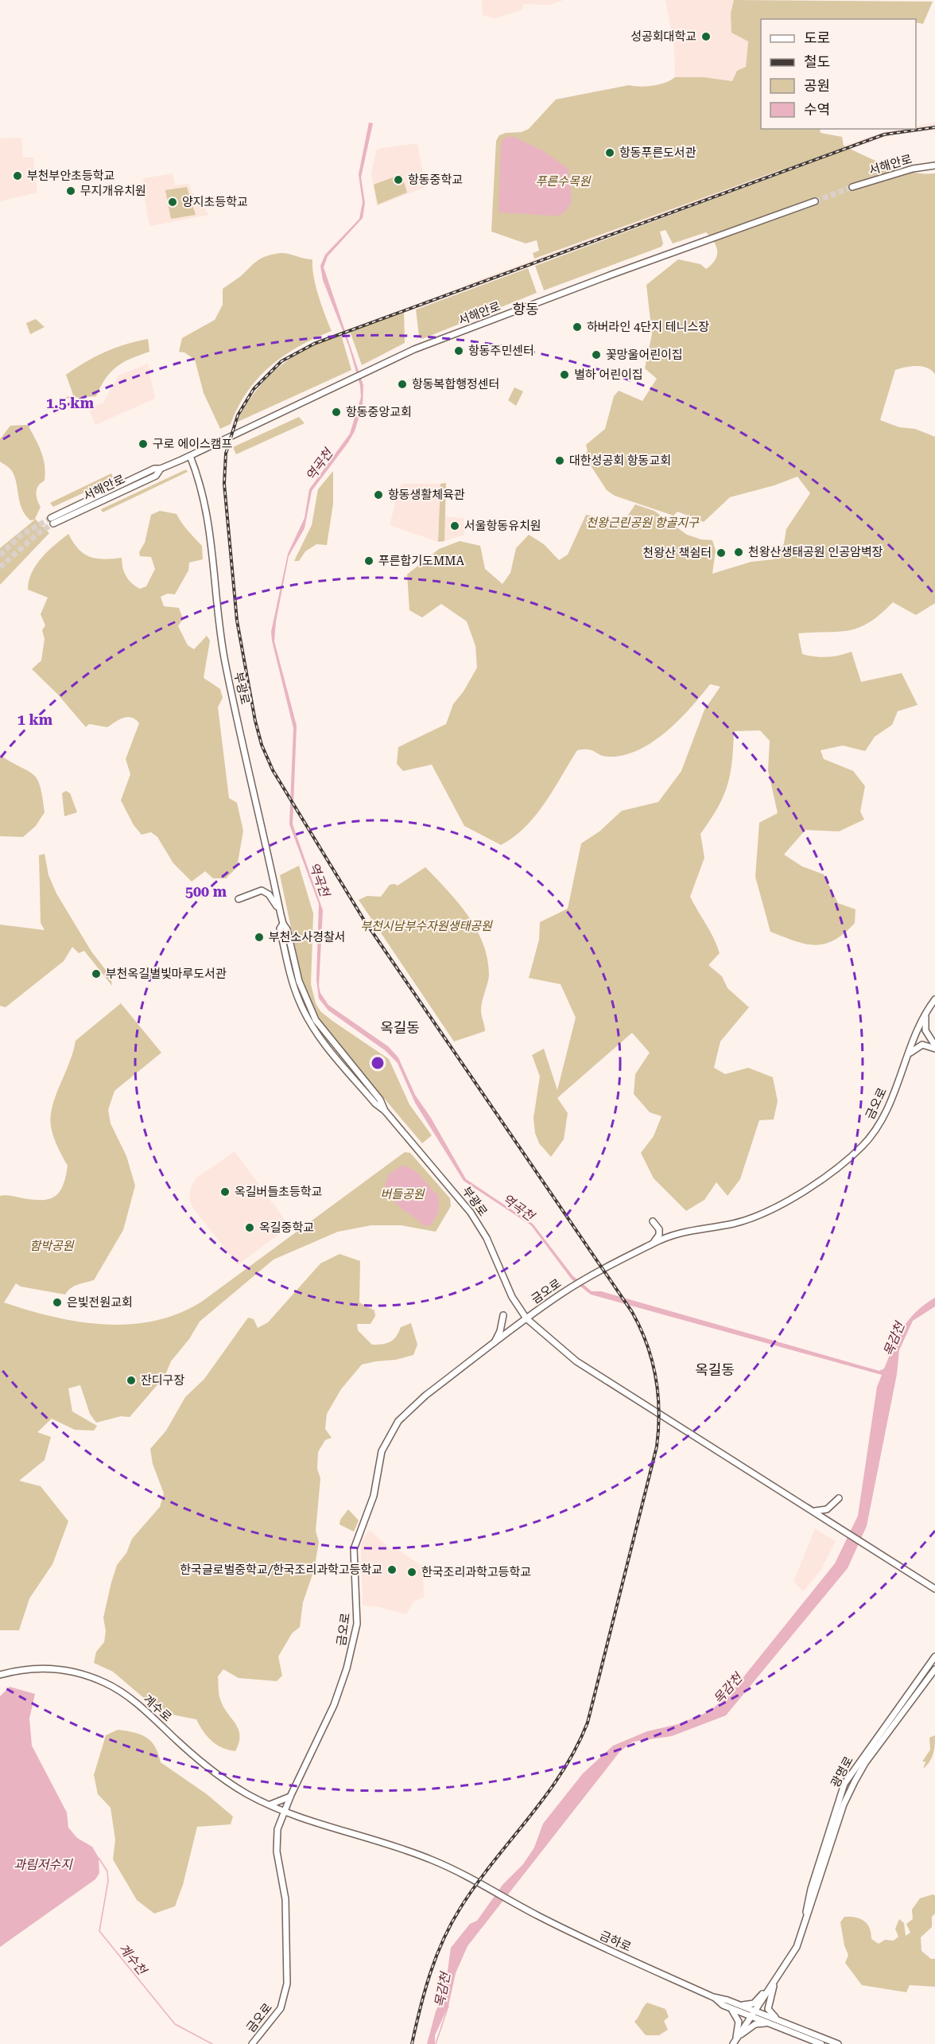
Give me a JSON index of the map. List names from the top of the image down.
{
  "streets": {
    "main road": [
      "서해안로",
      "부광로",
      "금오로",
      "계수로",
      "광명로",
      "금하로"
    ]
  },
  "crossings": [
    ["서해안로", "부광로"],
    ["부광로", "금오로"],
    ["금오로", "계수로"],
    ["금오로", "금하로"],
    ["계수로", "금하로"],
    ["광명로", "금하로"]
  ],
  "districts": ["항동", "옥길동", "옥길동"],
  "water": [
    "역곡천",
    "목감천",
    "과림저수지",
    "계수천"
  ],
  "parks": [
    "푸른수목원",
    "천왕근린공원 항골지구",
    "부천시남부수자원생태공원",
    "버들공원",
    "함박공원"
  ],
  "places": [
    "성공회대학교",
    "항동푸른도서관",
    "부천부안초등학교",
    "항동중학교",
    "무지개유치원",
    "양지초등학교",
    "하버라인 4단지 테니스장",
    "항동주민센터",
    "꽃망울어린이집",
    "별하 어린이집",
    "항동복합행정센터",
    "항동중앙교회",
    "구로 에이스캠프",
    "대한성공회 항동교회",
    "항동생활체육관",
    "서울항동유치원",
    "천왕산생태공원 인공암벽장",
    "천왕산 책쉼터",
    "푸른합기도MMA",
    "부천소사경찰서",
    "부천옥길별빛마루도서관",
    "옥길버들초등학교",
    "옥길중학교",
    "은빛전원교회",
    "잔디구장",
    "한국글로벌중학교/한국조리과학고등학교",
    "한국조리과학고등학교"
  ],
  "legend": [
    "도로",
    "철도",
    "공원",
    "수역"
  ],
  "rings": ["1.5 km", "1 km", "500 m"]
}
